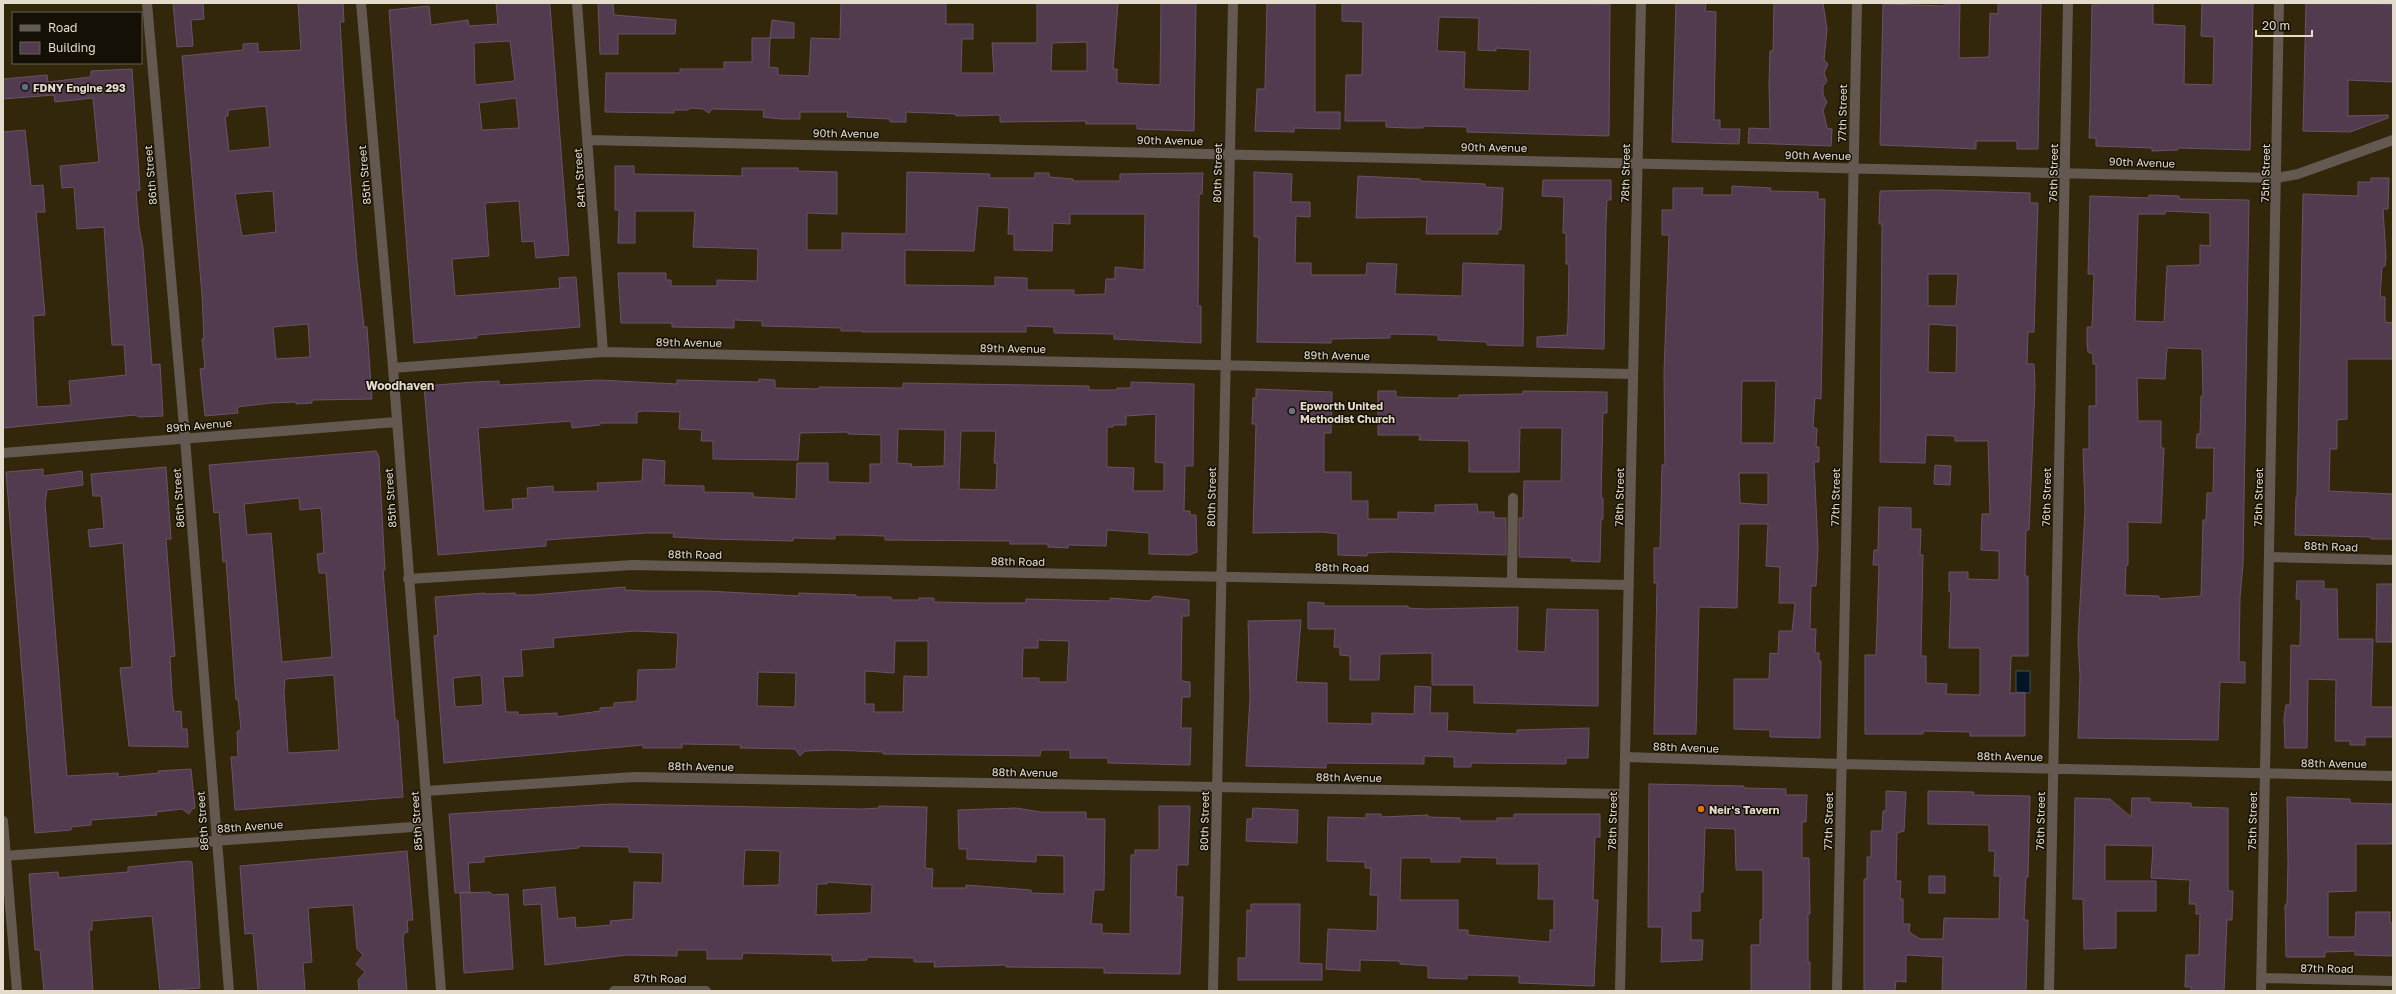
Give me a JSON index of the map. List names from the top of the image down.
{
  "streets": {
    "street": [
      "77th Street",
      "90th Avenue",
      "80th Street",
      "78th Street",
      "76th Street",
      "75th Street",
      "86th Street",
      "85th Street",
      "84th Street",
      "89th Avenue",
      "88th Road",
      "88th Avenue",
      "87th Road"
    ]
  },
  "crossings": [
    ["77th Street", "90th Avenue"],
    ["77th Street", "88th Avenue"],
    ["90th Avenue", "80th Street"],
    ["90th Avenue", "78th Street"],
    ["90th Avenue", "76th Street"],
    ["90th Avenue", "75th Street"],
    ["90th Avenue", "84th Street"],
    ["80th Street", "89th Avenue"],
    ["80th Street", "88th Road"],
    ["80th Street", "88th Avenue"],
    ["78th Street", "89th Avenue"],
    ["78th Street", "88th Road"],
    ["78th Street", "88th Avenue"],
    ["76th Street", "88th Avenue"],
    ["75th Street", "88th Road"],
    ["75th Street", "88th Avenue"],
    ["75th Street", "87th Road"],
    ["86th Street", "89th Avenue"],
    ["86th Street", "88th Avenue"],
    ["85th Street", "89th Avenue"],
    ["85th Street", "88th Road"],
    ["85th Street", "88th Avenue"],
    ["84th Street", "89th Avenue"]
  ],
  "districts": ["Woodhaven"],
  "places": ["FDNY Engine 293", "Epworth United Methodist Church", "Neir's Tavern"],
  "legend": ["Road", "Building"],
  "scale_bar": "20 m"
}
